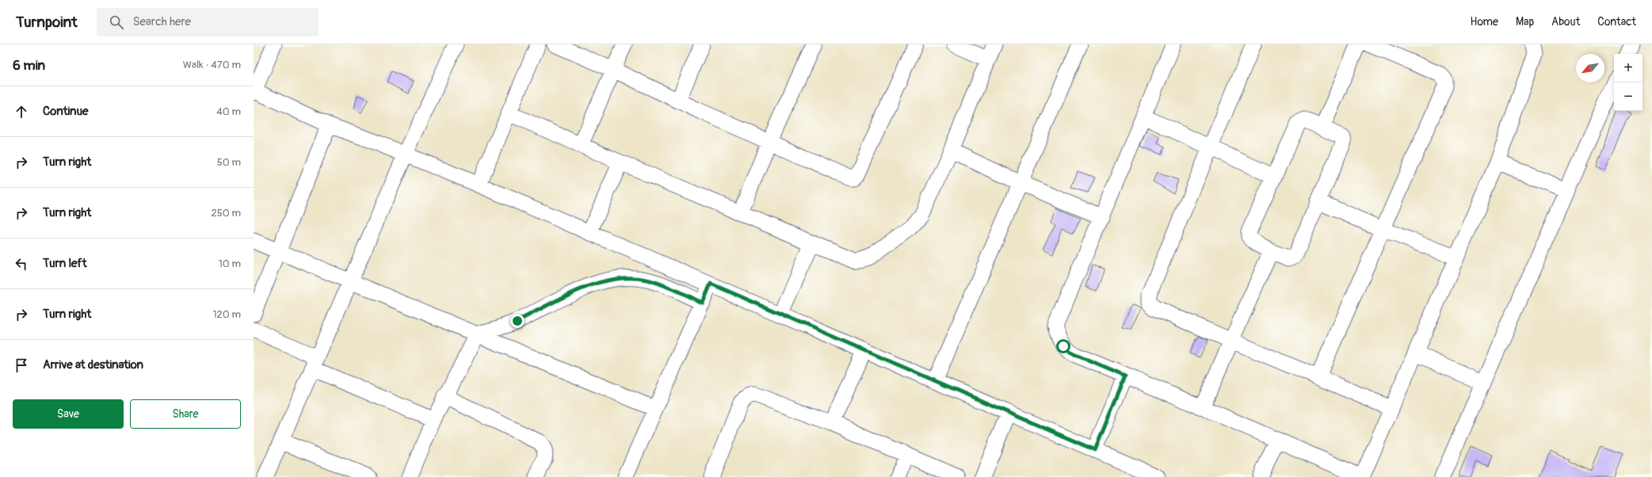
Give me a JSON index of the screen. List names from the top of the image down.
{
  "north": "bottom left",
  "page": {
    "header": "Turnpoint",
    "search": "Search here",
    "nav": [
      "Home",
      "Map",
      "About",
      "Contact"
    ],
    "heading": ["6 min", "Walk · 470 m"],
    "map_buttons": ["+", "−"],
    "list": [
      ["Continue", "40 m"],
      ["Turn right", "50 m"],
      ["Turn right", "250 m"],
      ["Turn left", "10 m"],
      ["Turn right", "120 m"],
      "Arrive at destination"
    ],
    "buttons": ["Save", "Share"]
  }
}
